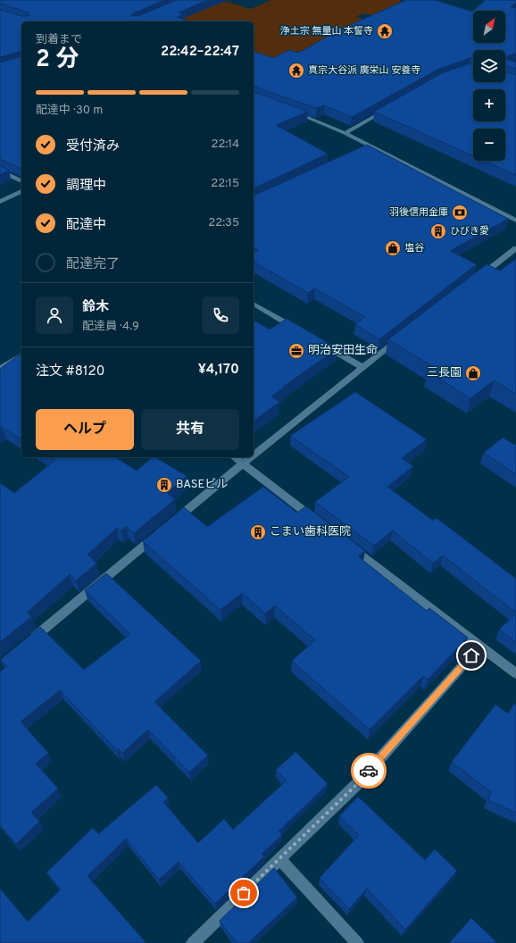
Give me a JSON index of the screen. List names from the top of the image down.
{
  "places": {
    "temple": ["浄土宗 無量山 本誓寺", "真宗大谷派 廣栄山 安養寺"],
    "bank": ["羽後信用金庫"],
    "building": ["ひびき愛", "BASEビル", "こまい歯科医院"],
    "shop": ["塩谷", "三長園"],
    "office": ["明治安田生命"]
  },
  "north": "top right",
  "page": {
    "map_buttons": ["+", "−"],
    "heading": ["2 分", "到着まで", "22:42–22:47"],
    "panel": [
      "鈴木",
      "配達員 · 4.9",
      "注文 #8120",
      "¥4,170"
    ],
    "bar": "配達中 · 30 m",
    "list": [
      ["受付済み", "22:14"],
      ["調理中", "22:15"],
      ["配達中", "22:35"],
      "配達完了"
    ],
    "buttons": ["ヘルプ", "共有"]
  }
}
